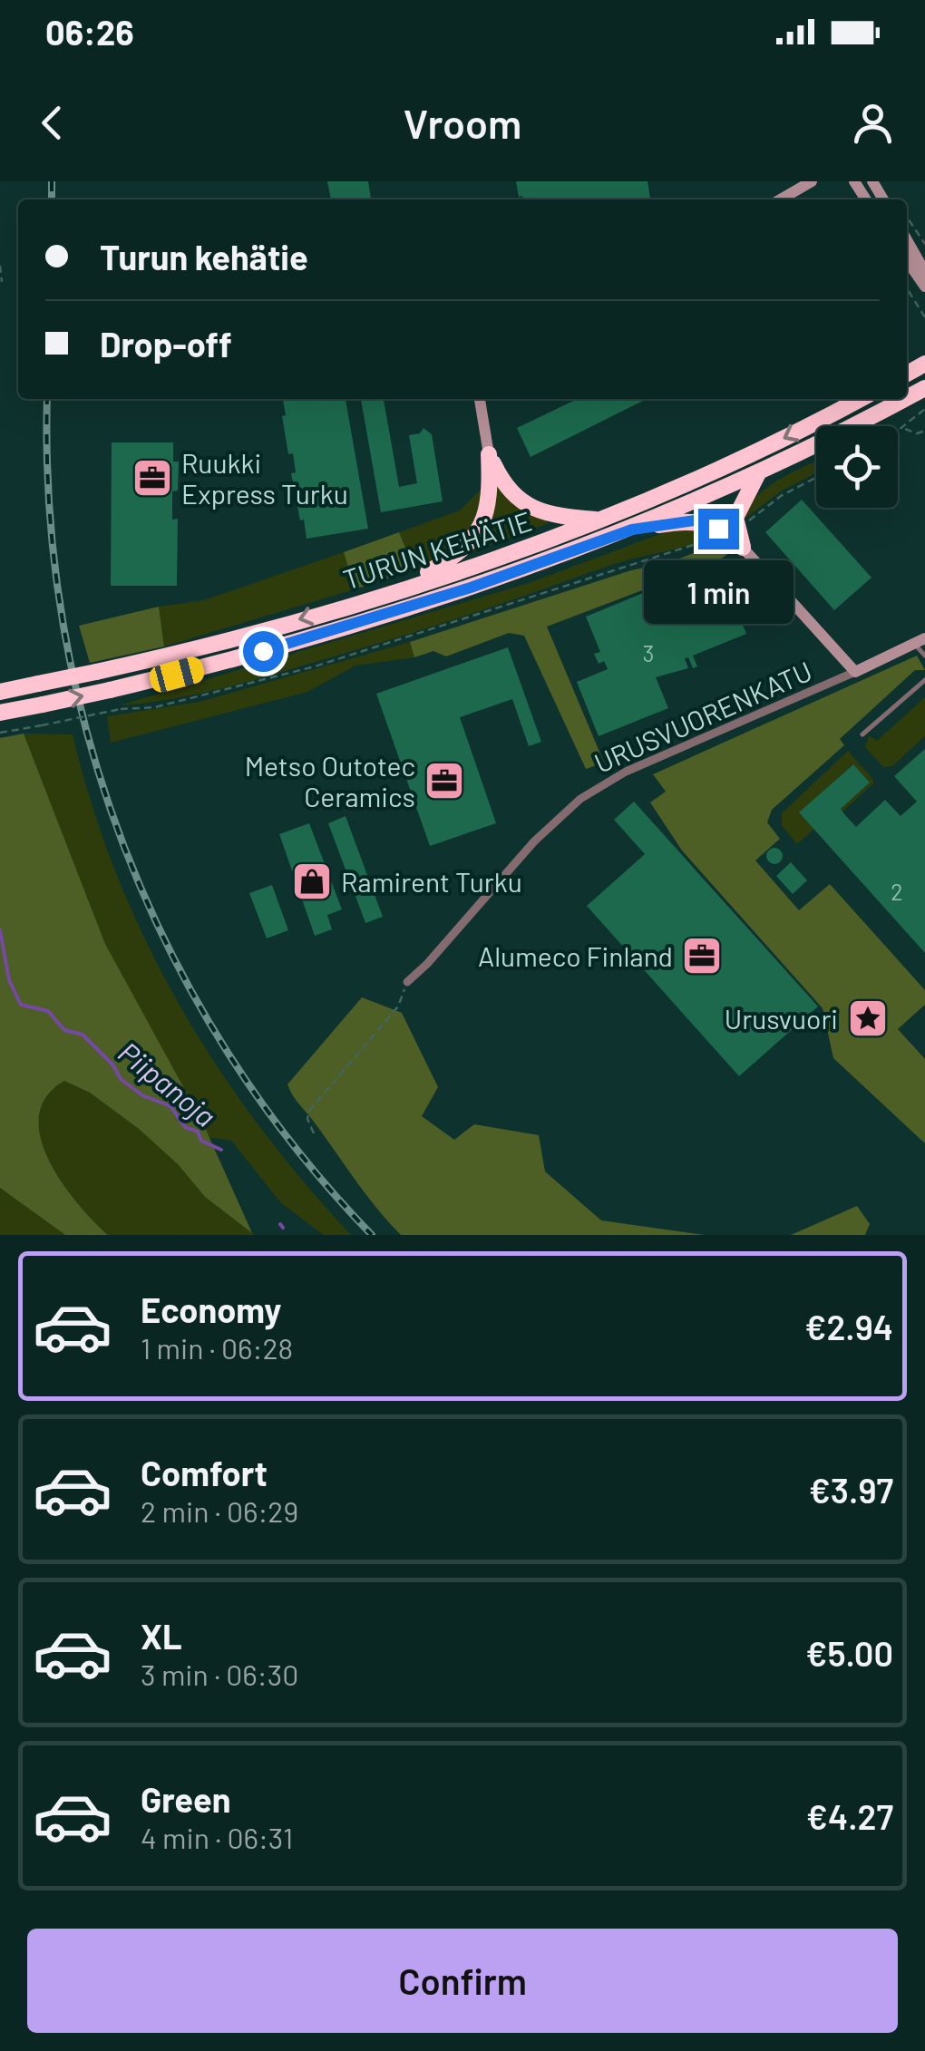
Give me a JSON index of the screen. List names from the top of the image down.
{
  "streets": {
    "highway": ["TURUN KEHÄTIE"],
    "street": ["URUSVUORENKATU"]
  },
  "water": ["Piipanoja"],
  "places": {
    "office": ["Ruukki Express Turku", "Metso Outotec Ceramics", "Alumeco Finland"],
    "shop": ["Ramirent Turku"],
    "place": ["Urusvuori"]
  },
  "house_numbers": ["3", "2"],
  "page": {
    "status": "06:26",
    "header": "Vroom",
    "banner": ["Turun kehätie", "Drop-off"],
    "bubble": "1 min",
    "list": [
      {
        "name": "Economy",
        "note": "1 min · 06:28",
        "value": "€2.94"
      },
      {
        "name": "Comfort",
        "note": "2 min · 06:29",
        "value": "€3.97"
      },
      {
        "name": "XL",
        "note": "3 min · 06:30",
        "value": "€5.00"
      },
      {
        "name": "Green",
        "note": "4 min · 06:31",
        "value": "€4.27"
      }
    ],
    "buttons": "Confirm"
  }
}
